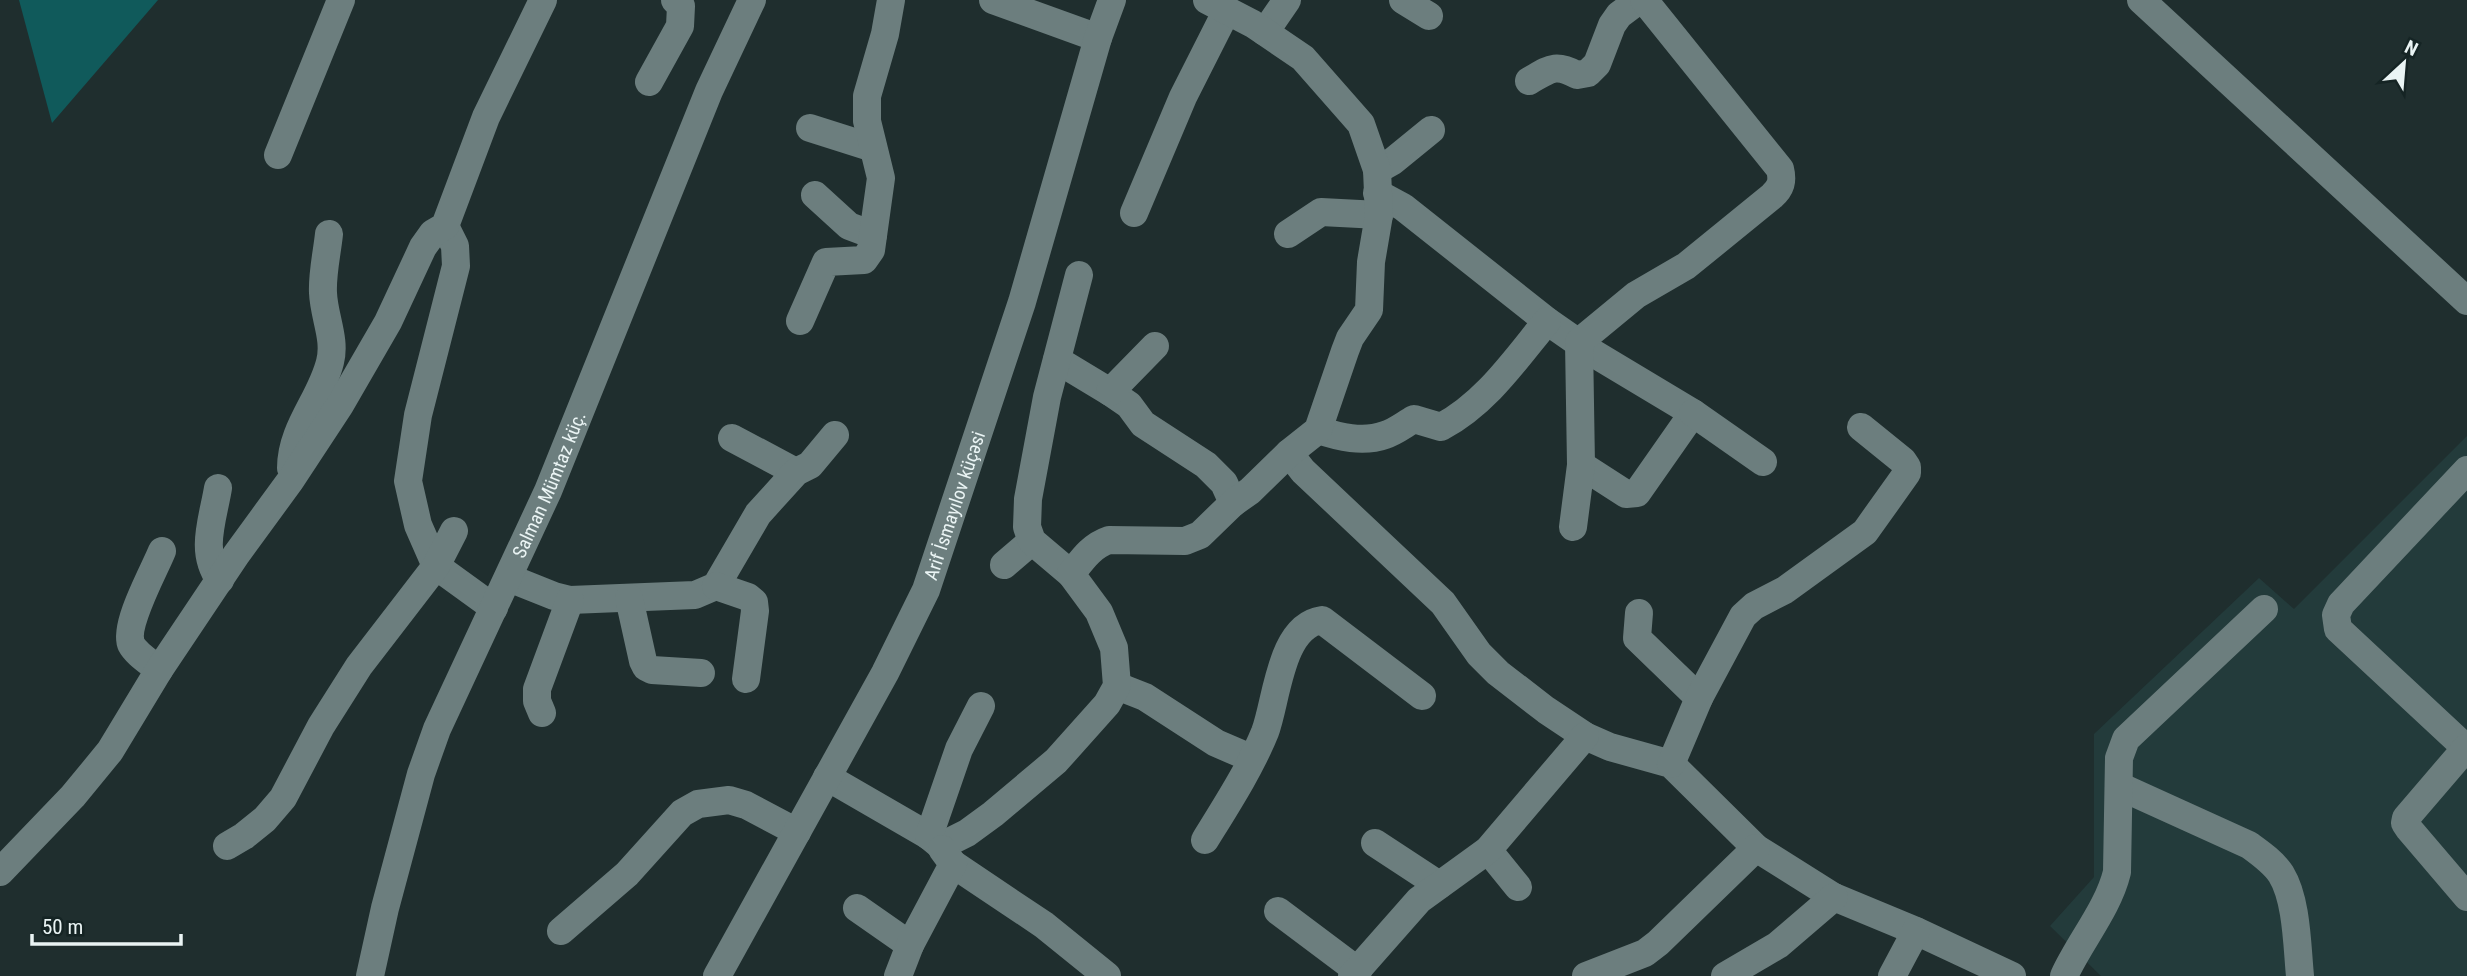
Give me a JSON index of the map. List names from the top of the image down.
{
  "streets": {
    "street": ["Salman Mümtaz küç.", "Arif İsmayılov küçəsi"]
  },
  "scale_bar": "50 m",
  "north": "top right"
}
